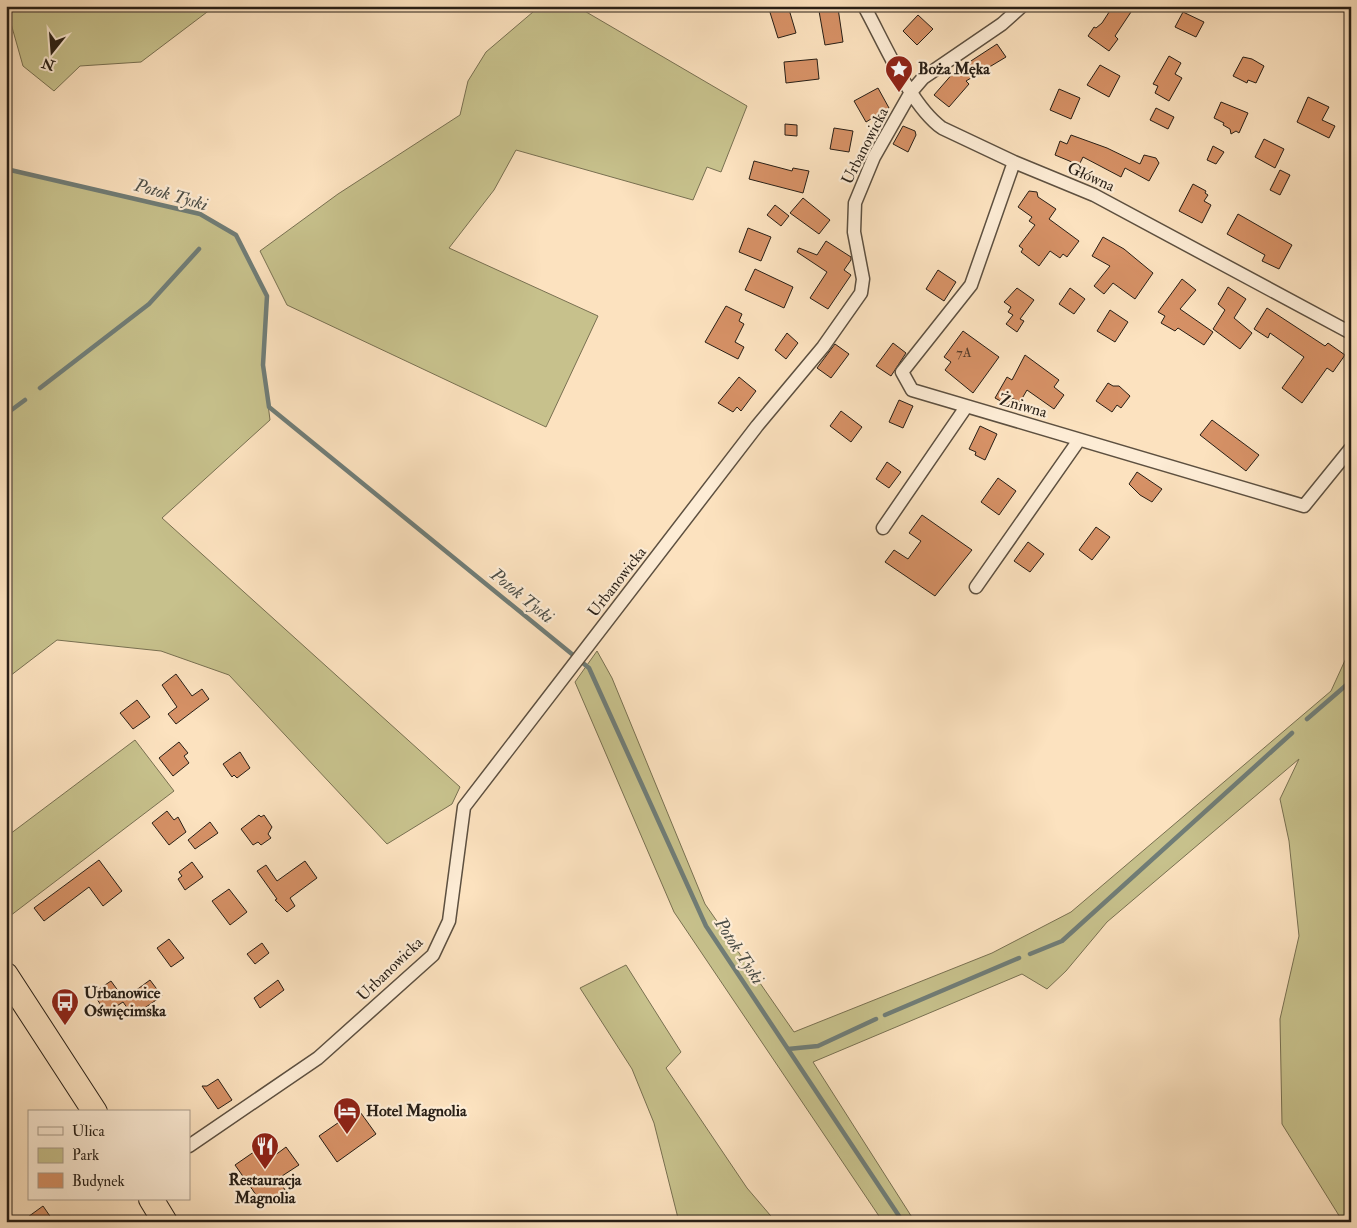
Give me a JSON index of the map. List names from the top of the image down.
{
  "streets": {
    "street": ["Urbanowicka", "Główna", "Żniwna"]
  },
  "crossings": [
    ["Urbanowicka", "Główna"],
    ["Główna", "Żniwna"]
  ],
  "water": ["Potok Tyski"],
  "places": {
    "place": ["Boża Męka"],
    "bus stop": ["Urbanowice Oświęcimska"],
    "hotel": ["Hotel Magnolia"],
    "restaurant": ["Restauracja Magnolia"]
  },
  "house_numbers": ["7A"],
  "legend": ["Ulica", "Park", "Budynek"],
  "north": "bottom"
}
